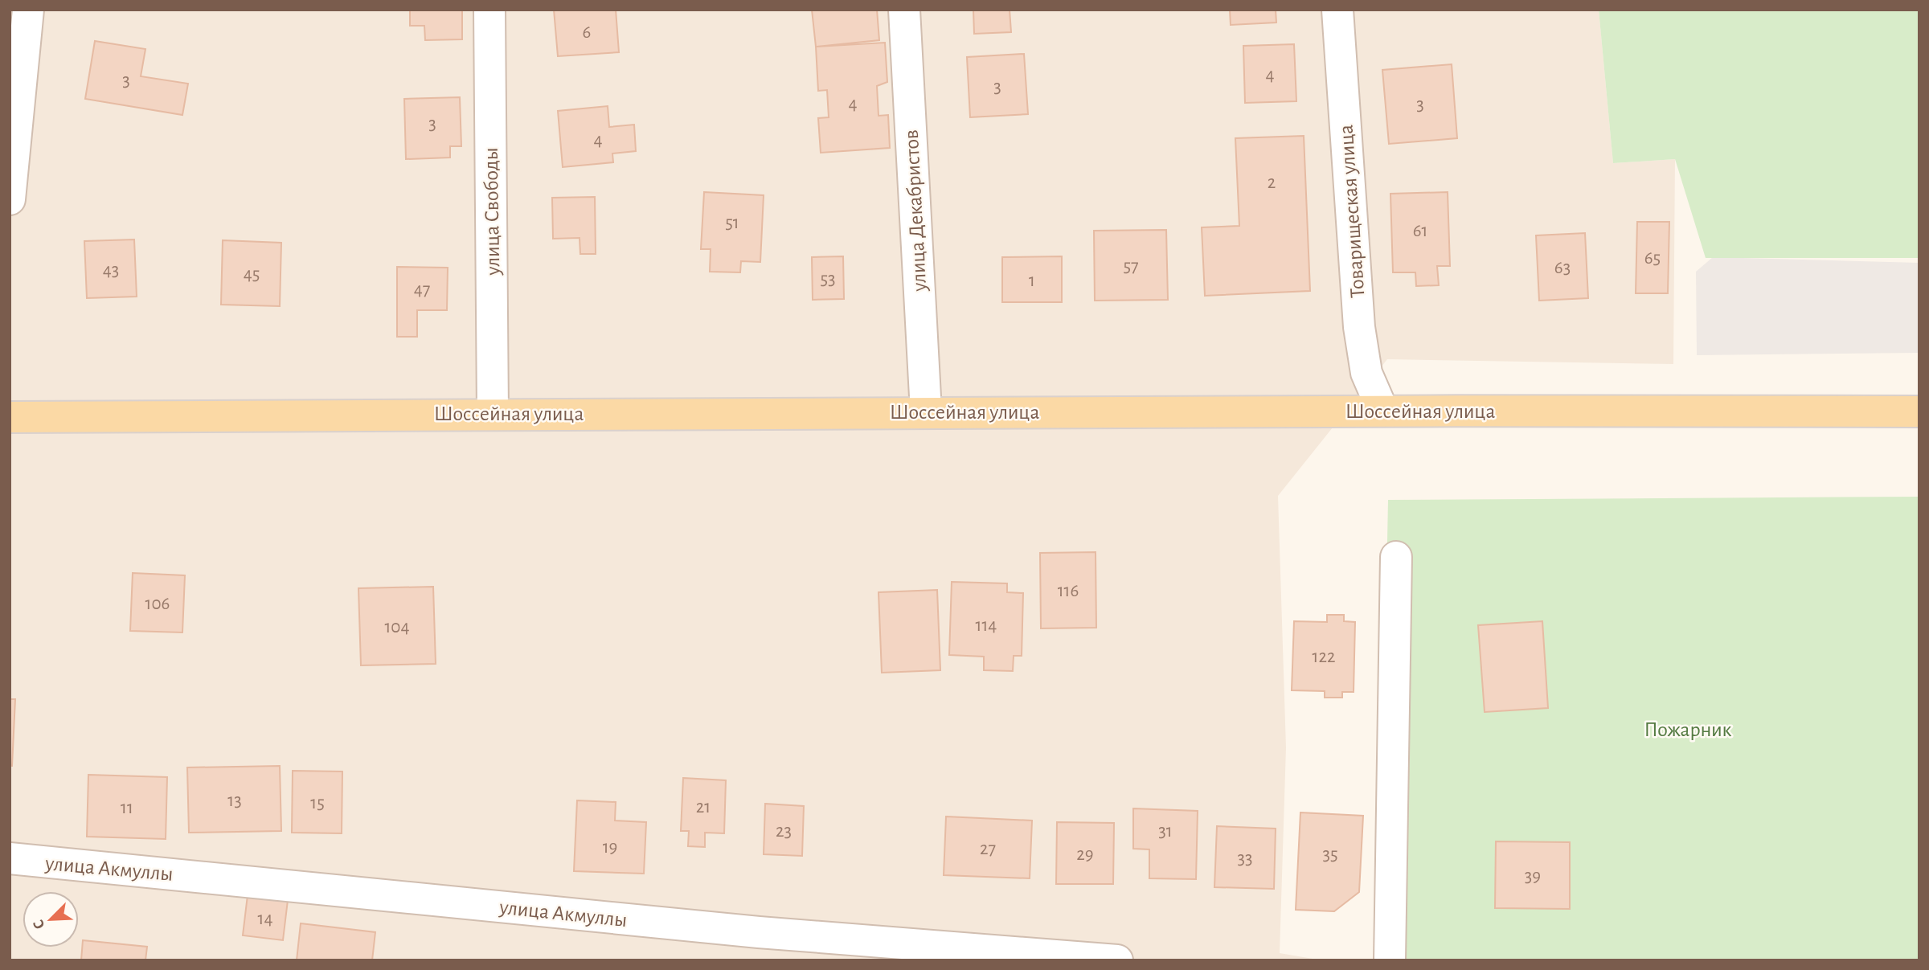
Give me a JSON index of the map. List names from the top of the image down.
{
  "streets": {
    "main road": ["Шоссейная улица"],
    "street": [
      "улица Декабристов",
      "улица Свободы",
      "Товарищеская улица",
      "улица Акмуллы"
    ]
  },
  "crossings": [
    ["улица Декабристов", "Шоссейная улица"],
    ["улица Свободы", "Шоссейная улица"],
    ["Товарищеская улица", "Шоссейная улица"]
  ],
  "parks": ["Пожарник"],
  "house_numbers": [
    "6",
    "4",
    "3",
    "3",
    "4",
    "3",
    "3",
    "4",
    "2",
    "51",
    "61",
    "65",
    "57",
    "63",
    "43",
    "45",
    "53",
    "1",
    "47",
    "116",
    "106",
    "114",
    "104",
    "122",
    "13",
    "15",
    "21",
    "11",
    "23",
    "31",
    "19",
    "27",
    "29",
    "35",
    "33",
    "39",
    "14"
  ],
  "north": "bottom left"
}
